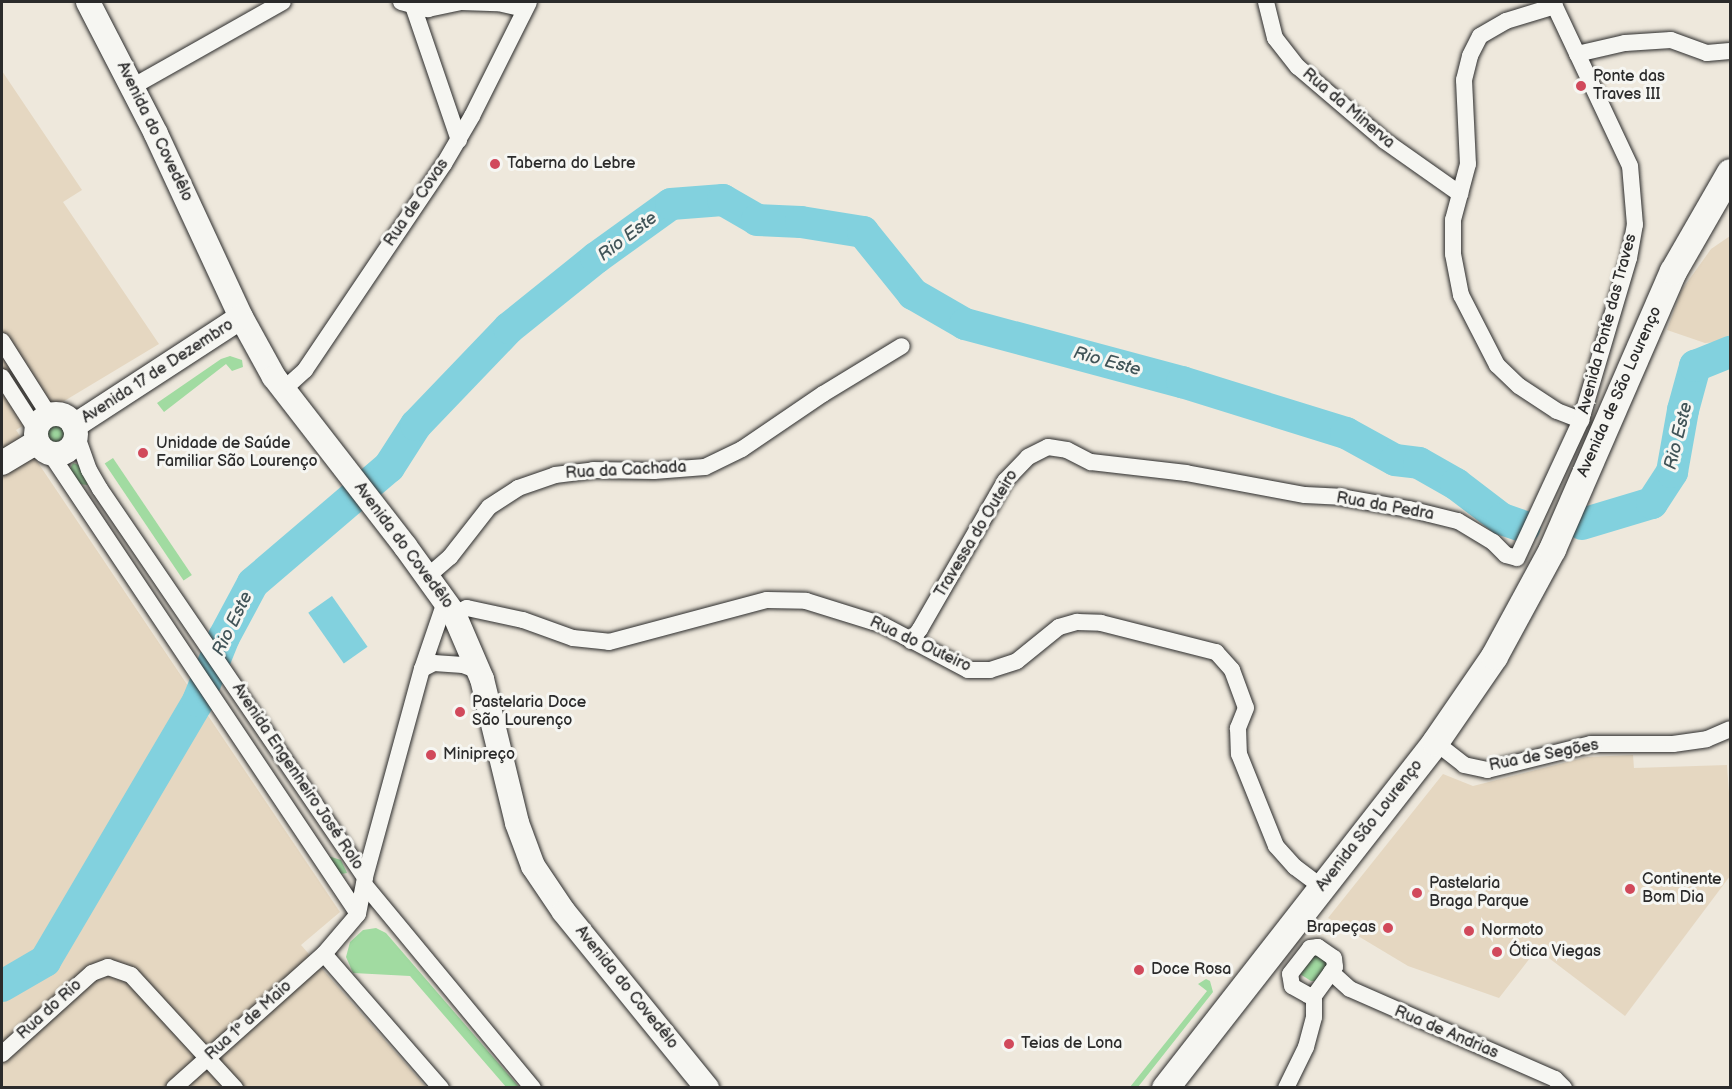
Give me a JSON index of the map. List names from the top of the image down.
{
  "streets": {
    "main road": ["Avenida de São Lourenço", "Avenida São Lourenço"],
    "street": [
      "Rua da Minerva",
      "Avenida do Covedêlo",
      "Rua de Covas",
      "Avenida Ponte das Traves",
      "Avenida 17 de Dezembro",
      "Rua da Cachada",
      "Rua da Pedra",
      "Travessa do Outeiro",
      "Rua do Outeiro",
      "Rua de Segões",
      "Avenida Engenheiro José Rolo",
      "Rua do Rio",
      "Rua 1º de Maio",
      "Rua de Andrias"
    ]
  },
  "crossings": [
    ["Avenida do Covedêlo", "Rua de Covas"],
    ["Avenida do Covedêlo", "Avenida 17 de Dezembro"],
    ["Avenida do Covedêlo", "Rua da Cachada"],
    ["Avenida do Covedêlo", "Rua do Outeiro"],
    ["Avenida Ponte das Traves", "Avenida de São Lourenço"],
    ["Avenida Ponte das Traves", "Rua da Pedra"],
    ["Avenida 17 de Dezembro", "Avenida Engenheiro José Rolo"],
    ["Avenida de São Lourenço", "Avenida São Lourenço"],
    ["Rua da Pedra", "Travessa do Outeiro"],
    ["Travessa do Outeiro", "Rua do Outeiro"],
    ["Rua do Outeiro", "Avenida São Lourenço"],
    ["Rua de Segões", "Avenida São Lourenço"],
    ["Avenida Engenheiro José Rolo", "Rua 1º de Maio"],
    ["Rua do Rio", "Rua 1º de Maio"]
  ],
  "water": ["Rio Este"],
  "places": [
    "Ponte das Traves III",
    "Taberna do Lebre",
    "Unidade de Saúde Familiar São Lourenço",
    "Pastelaria Doce São Lourenço",
    "Minipreço",
    "Continente Bom Dia",
    "Pastelaria Braga Parque",
    "Brapeças",
    "Normoto",
    "Ótica Viegas",
    "Doce Rosa",
    "Teias de Lona"
  ]
}
